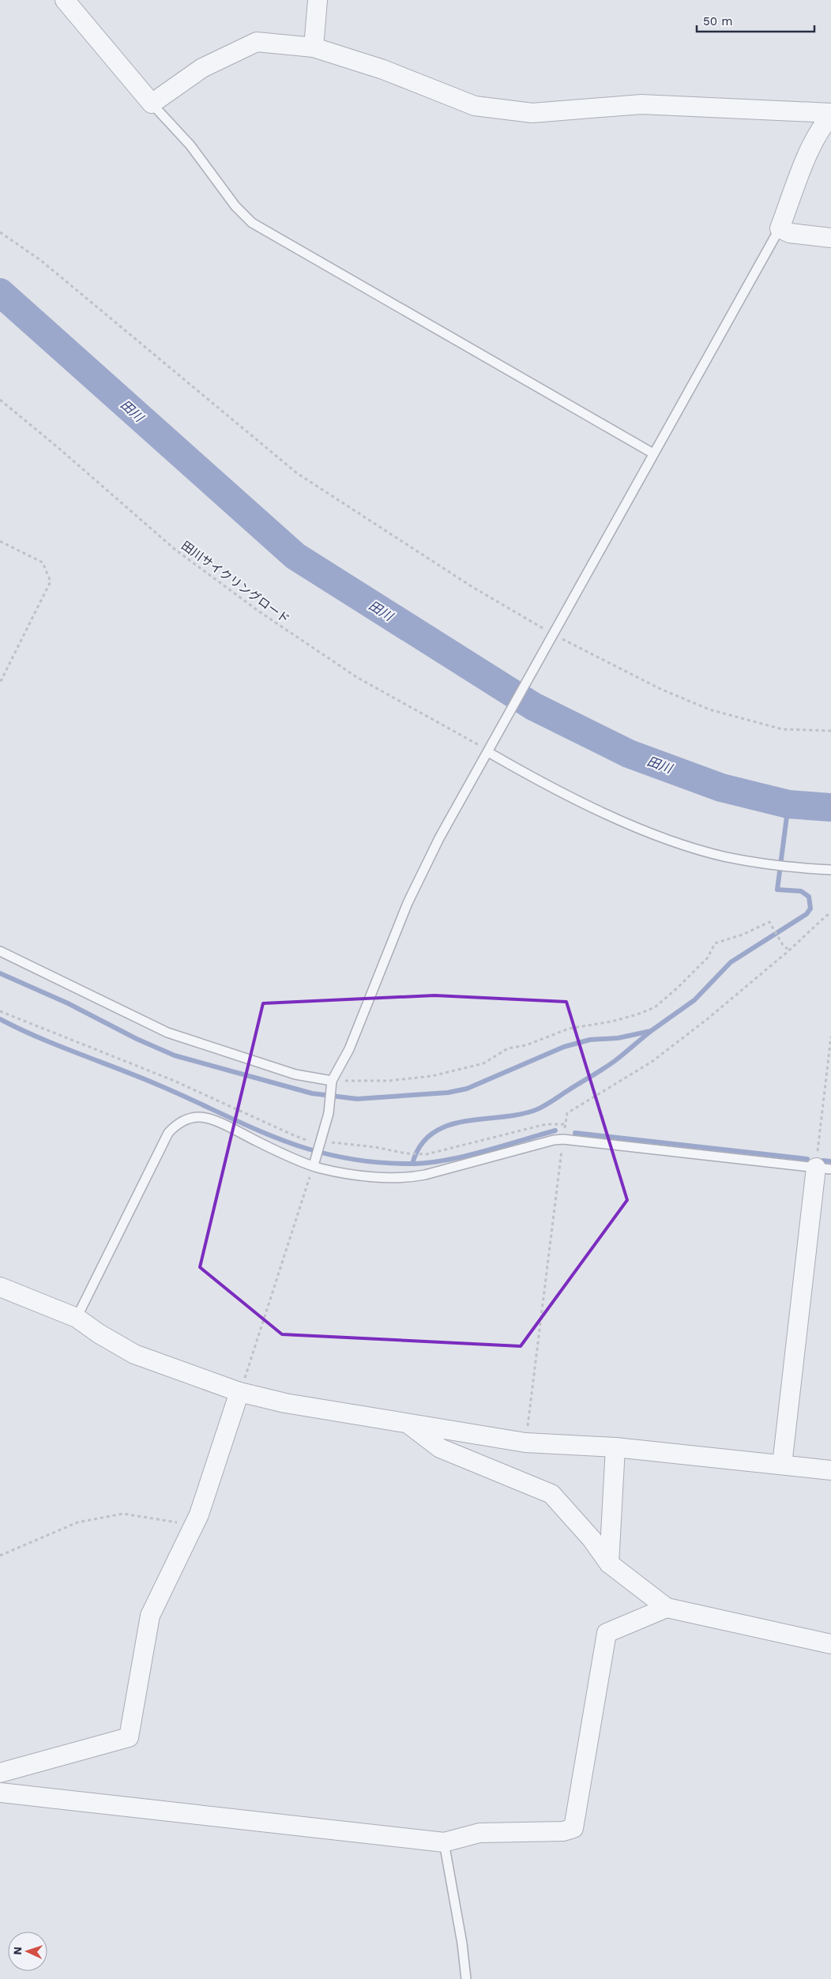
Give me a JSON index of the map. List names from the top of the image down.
{
  "streets": {
    "path": ["田川サイクリングロード"]
  },
  "water": ["田川"],
  "scale_bar": "50 m",
  "north": "left"
}
